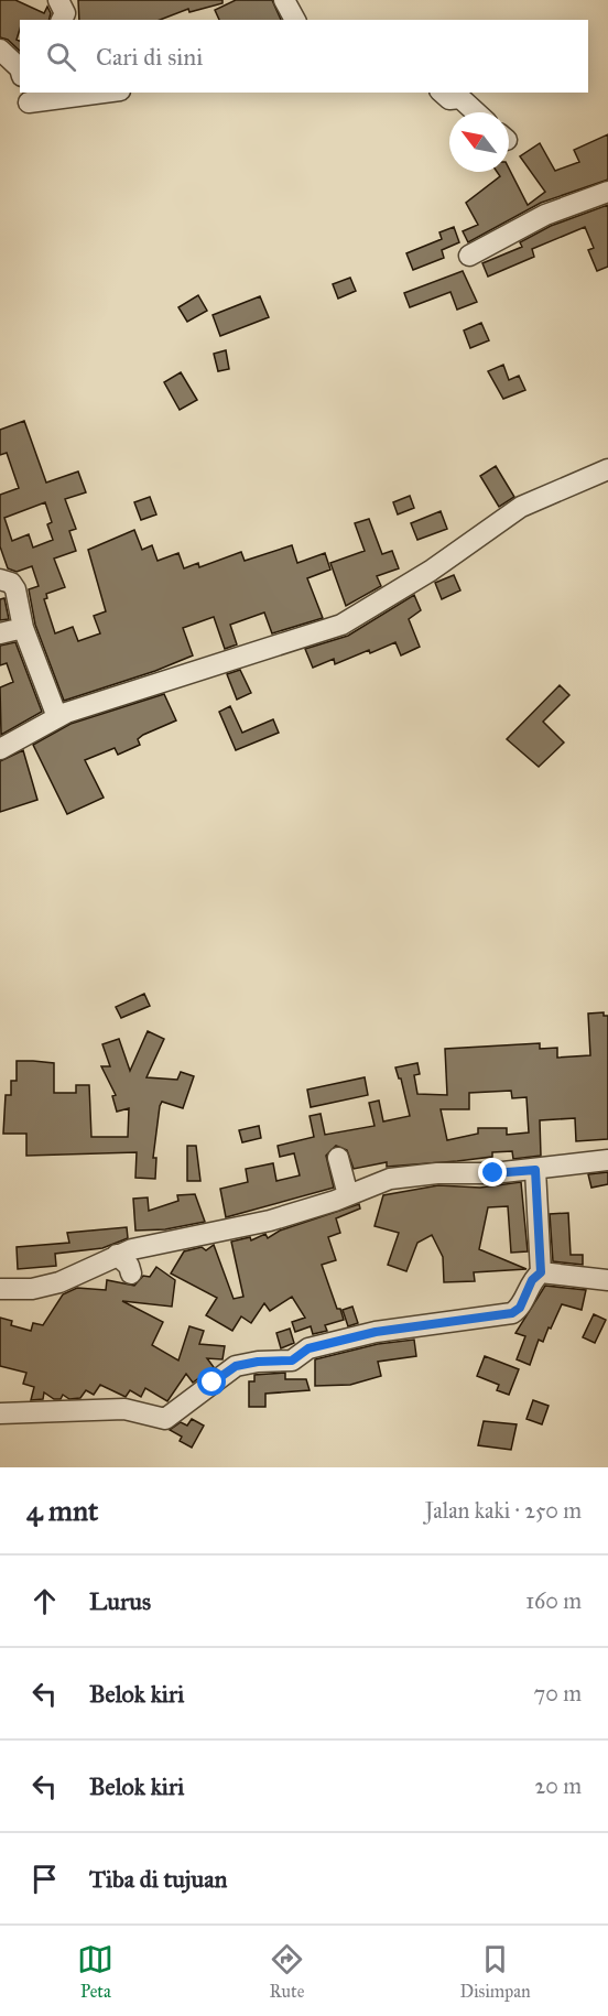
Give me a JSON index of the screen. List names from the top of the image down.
{
  "north": "top left",
  "page": {
    "search": "Cari di sini",
    "heading": ["4 mnt", "Jalan kaki · 250 m"],
    "list": [
      ["Lurus", "160 m"],
      ["Belok kiri", "70 m"],
      ["Belok kiri", "20 m"],
      "Tiba di tujuan"
    ],
    "nav": ["Peta", "Rute", "Disimpan"]
  }
}
